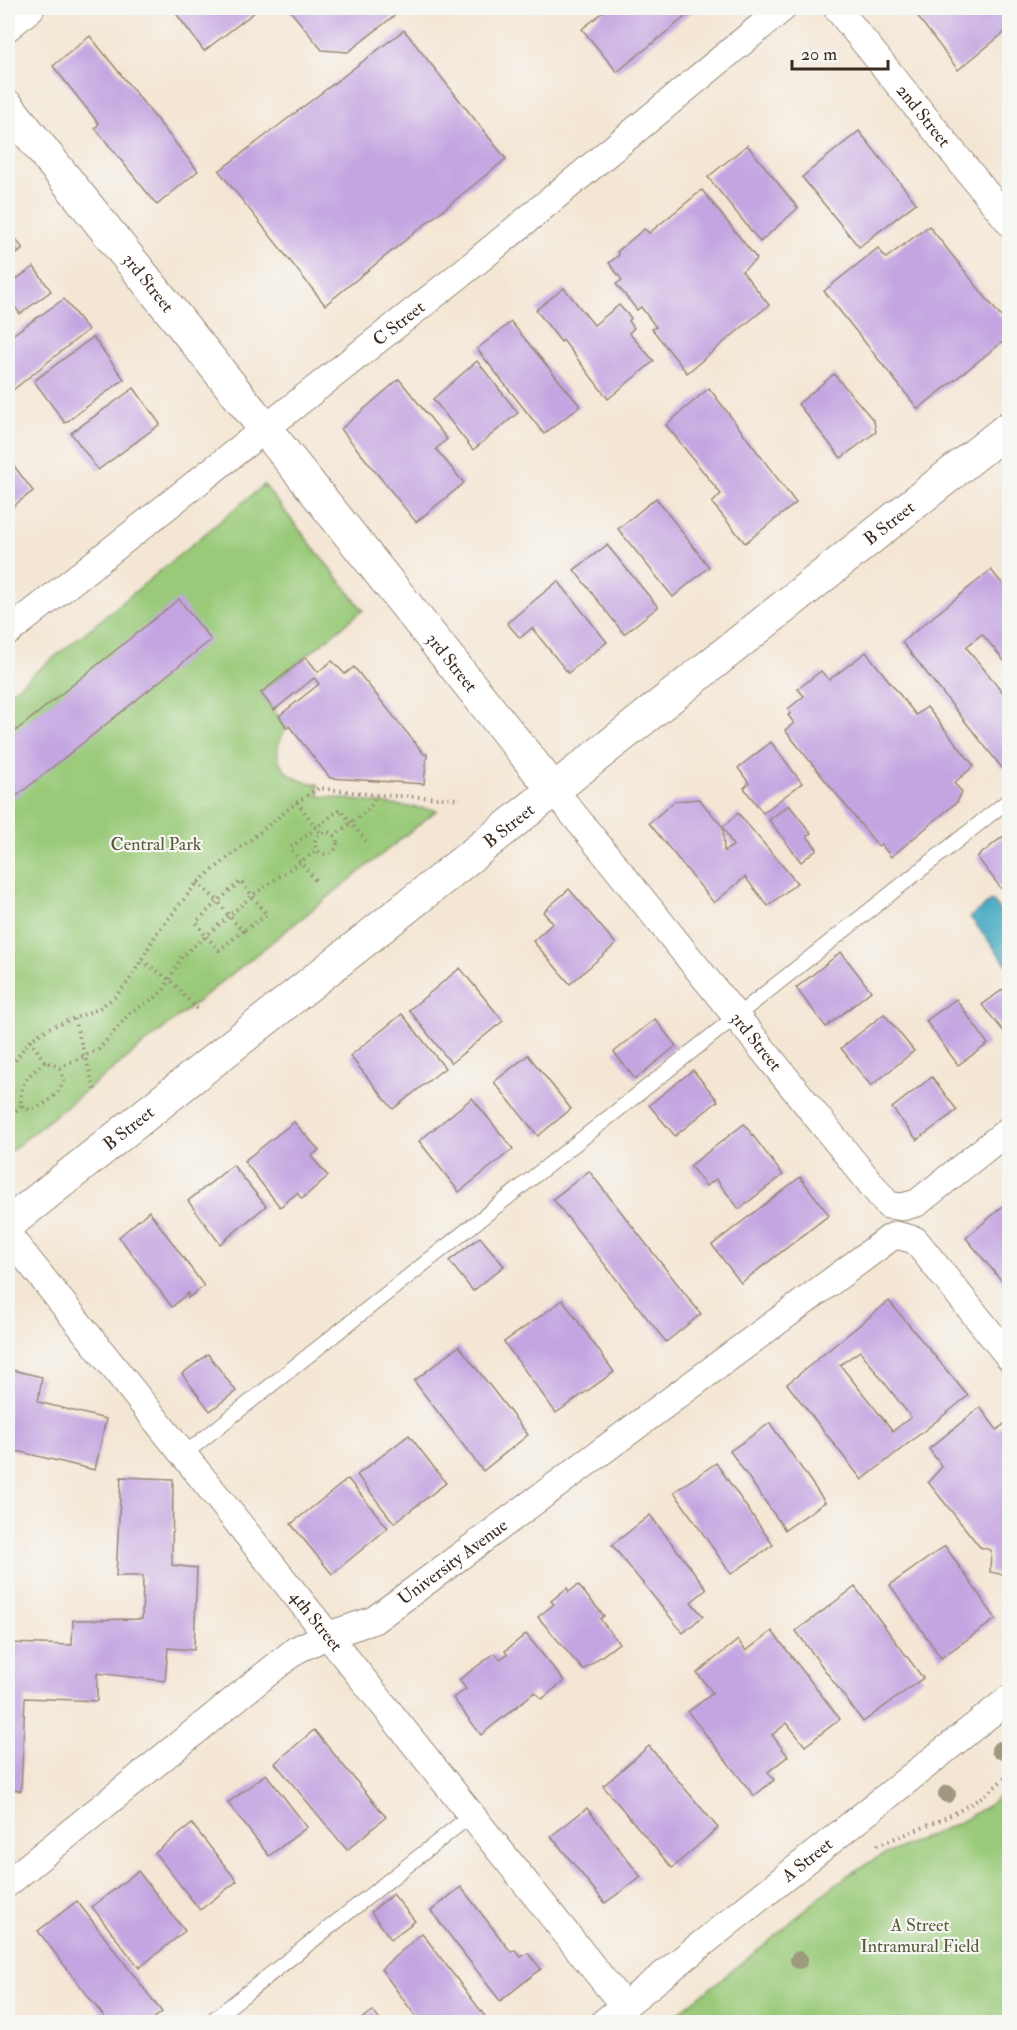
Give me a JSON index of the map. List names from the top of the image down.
{
  "streets": {
    "street": [
      "2nd Street",
      "3rd Street",
      "C Street",
      "B Street",
      "University Avenue",
      "4th Street",
      "A Street"
    ]
  },
  "crossings": [
    ["3rd Street", "C Street"],
    ["3rd Street", "B Street"],
    ["University Avenue", "4th Street"],
    ["4th Street", "A Street"]
  ],
  "parks": ["Central Park", "A Street Intramural Field"],
  "scale_bar": "20 m"
}
